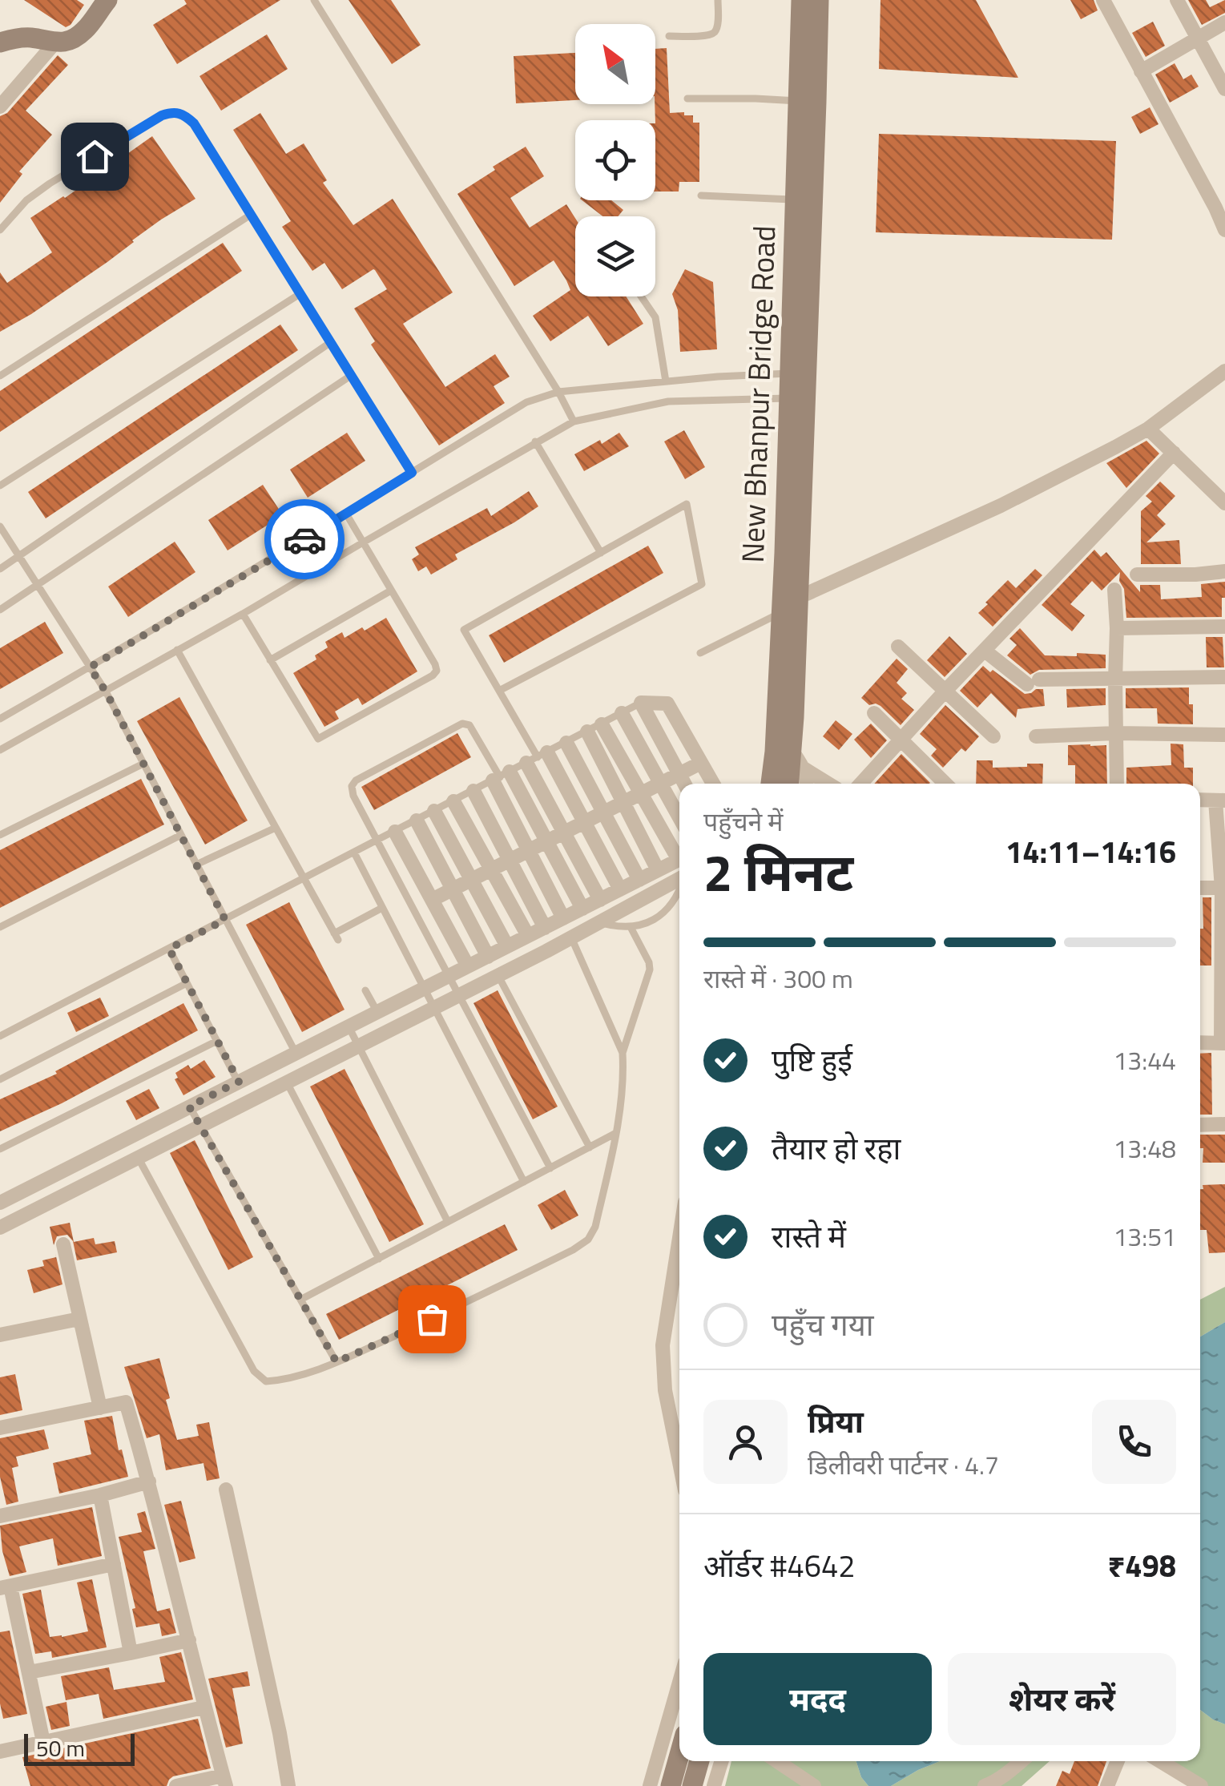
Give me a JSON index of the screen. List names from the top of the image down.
{
  "streets": {
    "street": ["New Bhanpur Bridge Road"]
  },
  "scale_bar": "50 m",
  "north": "top left",
  "page": {
    "heading": ["2 मिनट", "पहुँचने में", "14:11–14:16"],
    "panel": [
      "प्रिया",
      "डिलीवरी पार्टनर · 4.7",
      "ऑर्डर #4642",
      "₹498"
    ],
    "bar": "रास्ते में · 300 m",
    "list": [
      ["पुष्टि हुई", "13:44"],
      ["तैयार हो रहा", "13:48"],
      ["रास्ते में", "13:51"],
      "पहुँच गया"
    ],
    "buttons": ["मदद", "शेयर करें"],
    "scale": "50 m"
  }
}
